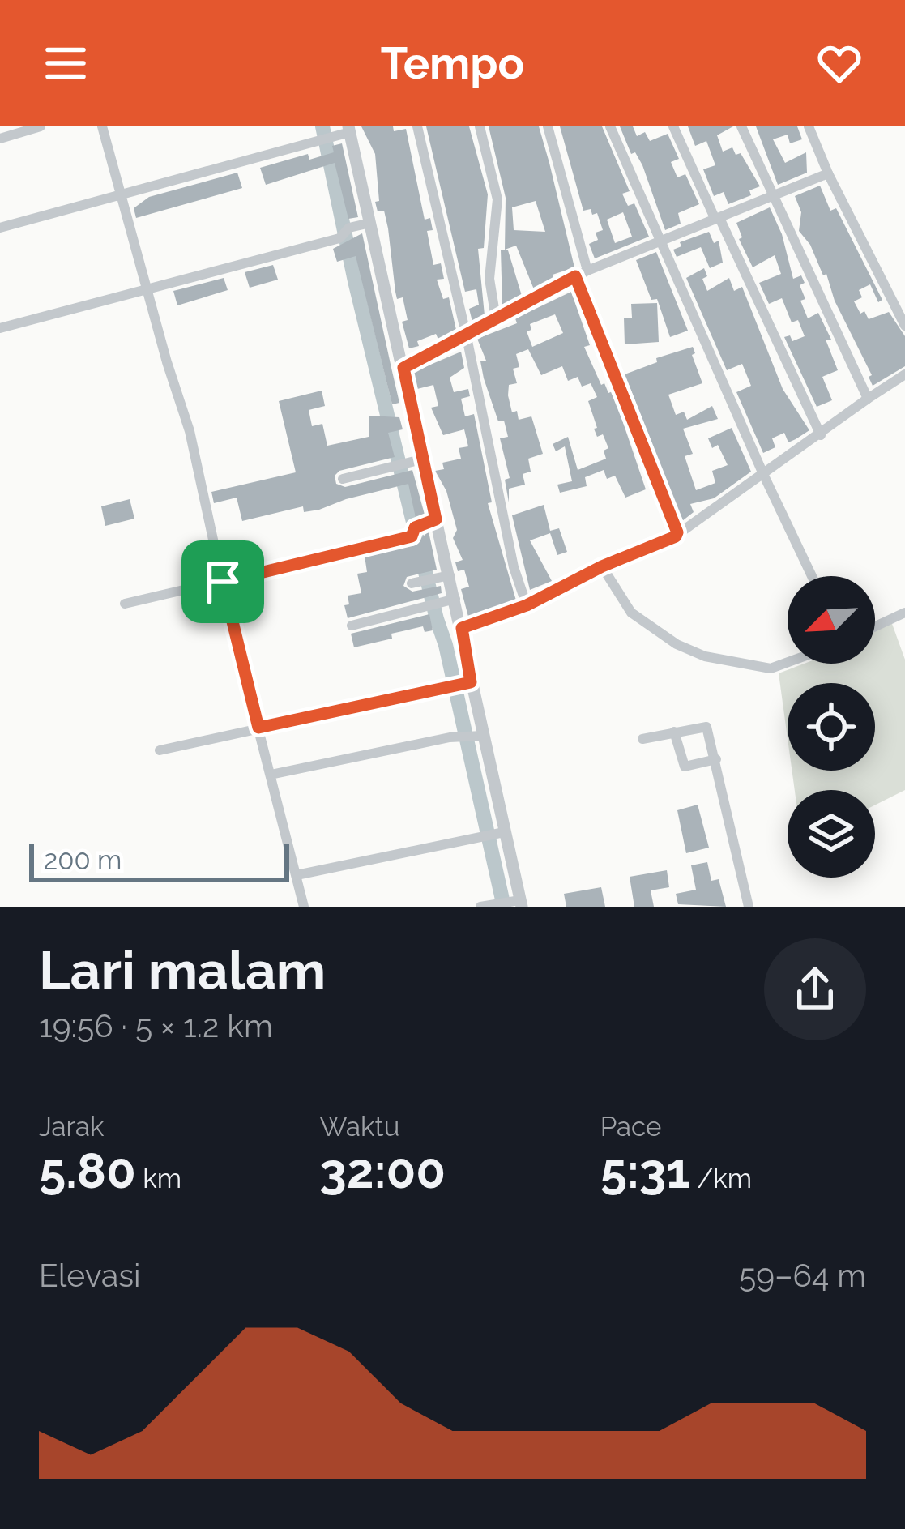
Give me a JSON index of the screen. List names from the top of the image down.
{
  "scale_bar": "200 m",
  "north": "bottom left",
  "page": {
    "header": "Tempo",
    "scale": "200 m",
    "heading": ["Lari malam", "19:56 · 5 × 1.2 km"],
    "stats": [
      ["Jarak", "5.80 km"],
      ["Waktu", "32:00"],
      ["Pace", "5:31 /km"]
    ],
    "chart": ["Elevasi", "59–64 m"]
  }
}
